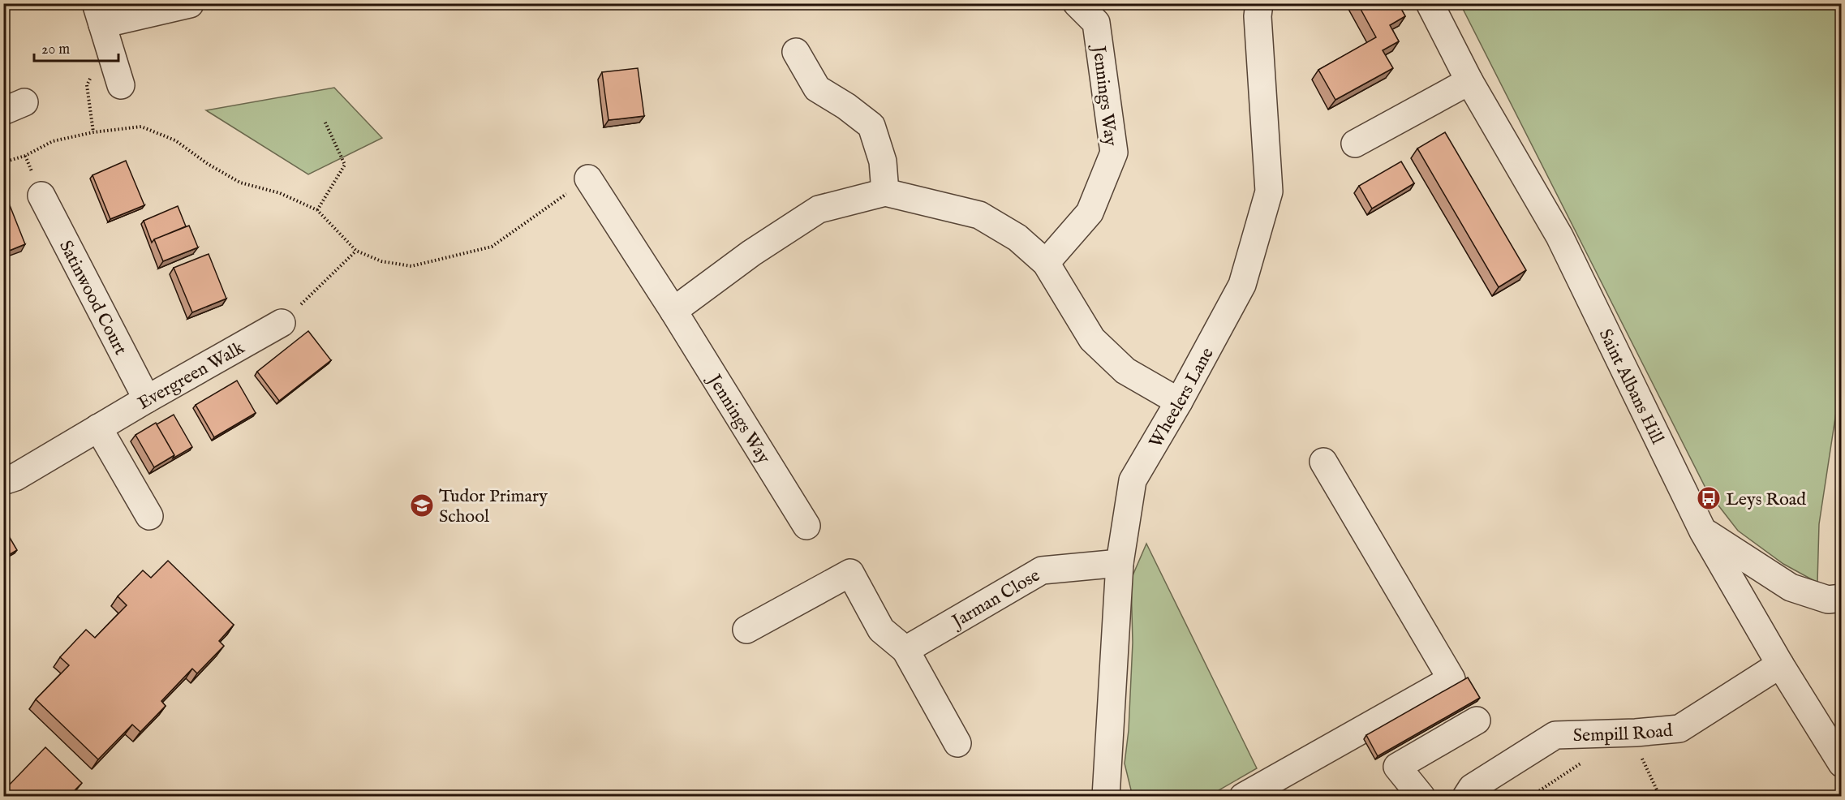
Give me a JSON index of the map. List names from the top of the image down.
{
  "streets": {
    "street": [
      "Jennings Way",
      "Satinwood Court",
      "Evergreen Walk",
      "Saint Albans Hill",
      "Wheelers Lane",
      "Jarman Close",
      "Sempill Road"
    ]
  },
  "crossings": [
    ["Satinwood Court", "Evergreen Walk"],
    ["Saint Albans Hill", "Sempill Road"],
    ["Wheelers Lane", "Jarman Close"]
  ],
  "places": {
    "bus stop": ["Leys Road"],
    "school or university": ["Tudor Primary School"]
  },
  "scale_bar": "20 m"
}
